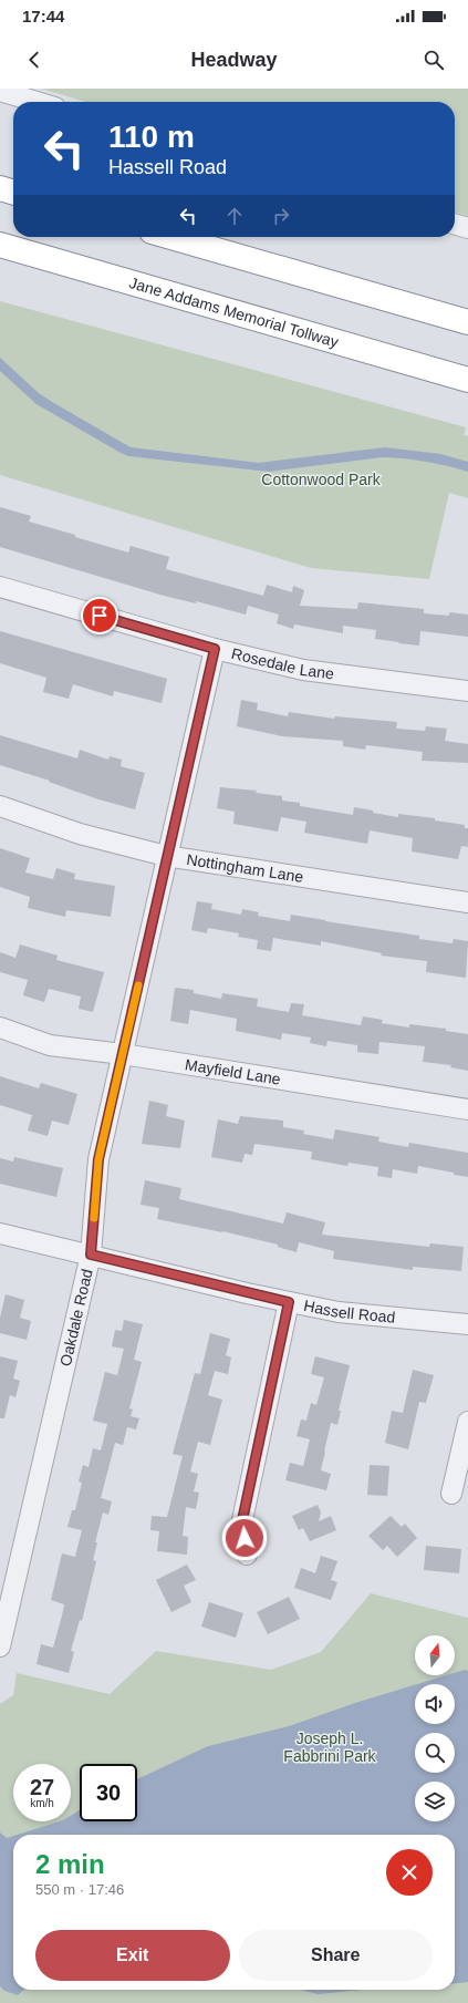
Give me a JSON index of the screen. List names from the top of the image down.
{
  "streets": {
    "highway": ["Jane Addams Memorial Tollway"],
    "street": [
      "Rosedale Lane",
      "Nottingham Lane",
      "Mayfield Lane",
      "Hassell Road",
      "Oakdale Road"
    ]
  },
  "crossings": [
    ["Rosedale Lane", "Oakdale Road"],
    ["Nottingham Lane", "Oakdale Road"],
    ["Mayfield Lane", "Oakdale Road"],
    ["Hassell Road", "Oakdale Road"]
  ],
  "parks": ["Cottonwood Park", "Joseph L. Fabbrini Park"],
  "north": "top",
  "page": {
    "status": "17:44",
    "header": "Headway",
    "turn": ["110 m", "Hassell Road"],
    "speed": "27 km/h",
    "limit": "30",
    "heading": ["2 min", "550 m · 17:46"],
    "buttons": ["Exit", "Share"]
  }
}
